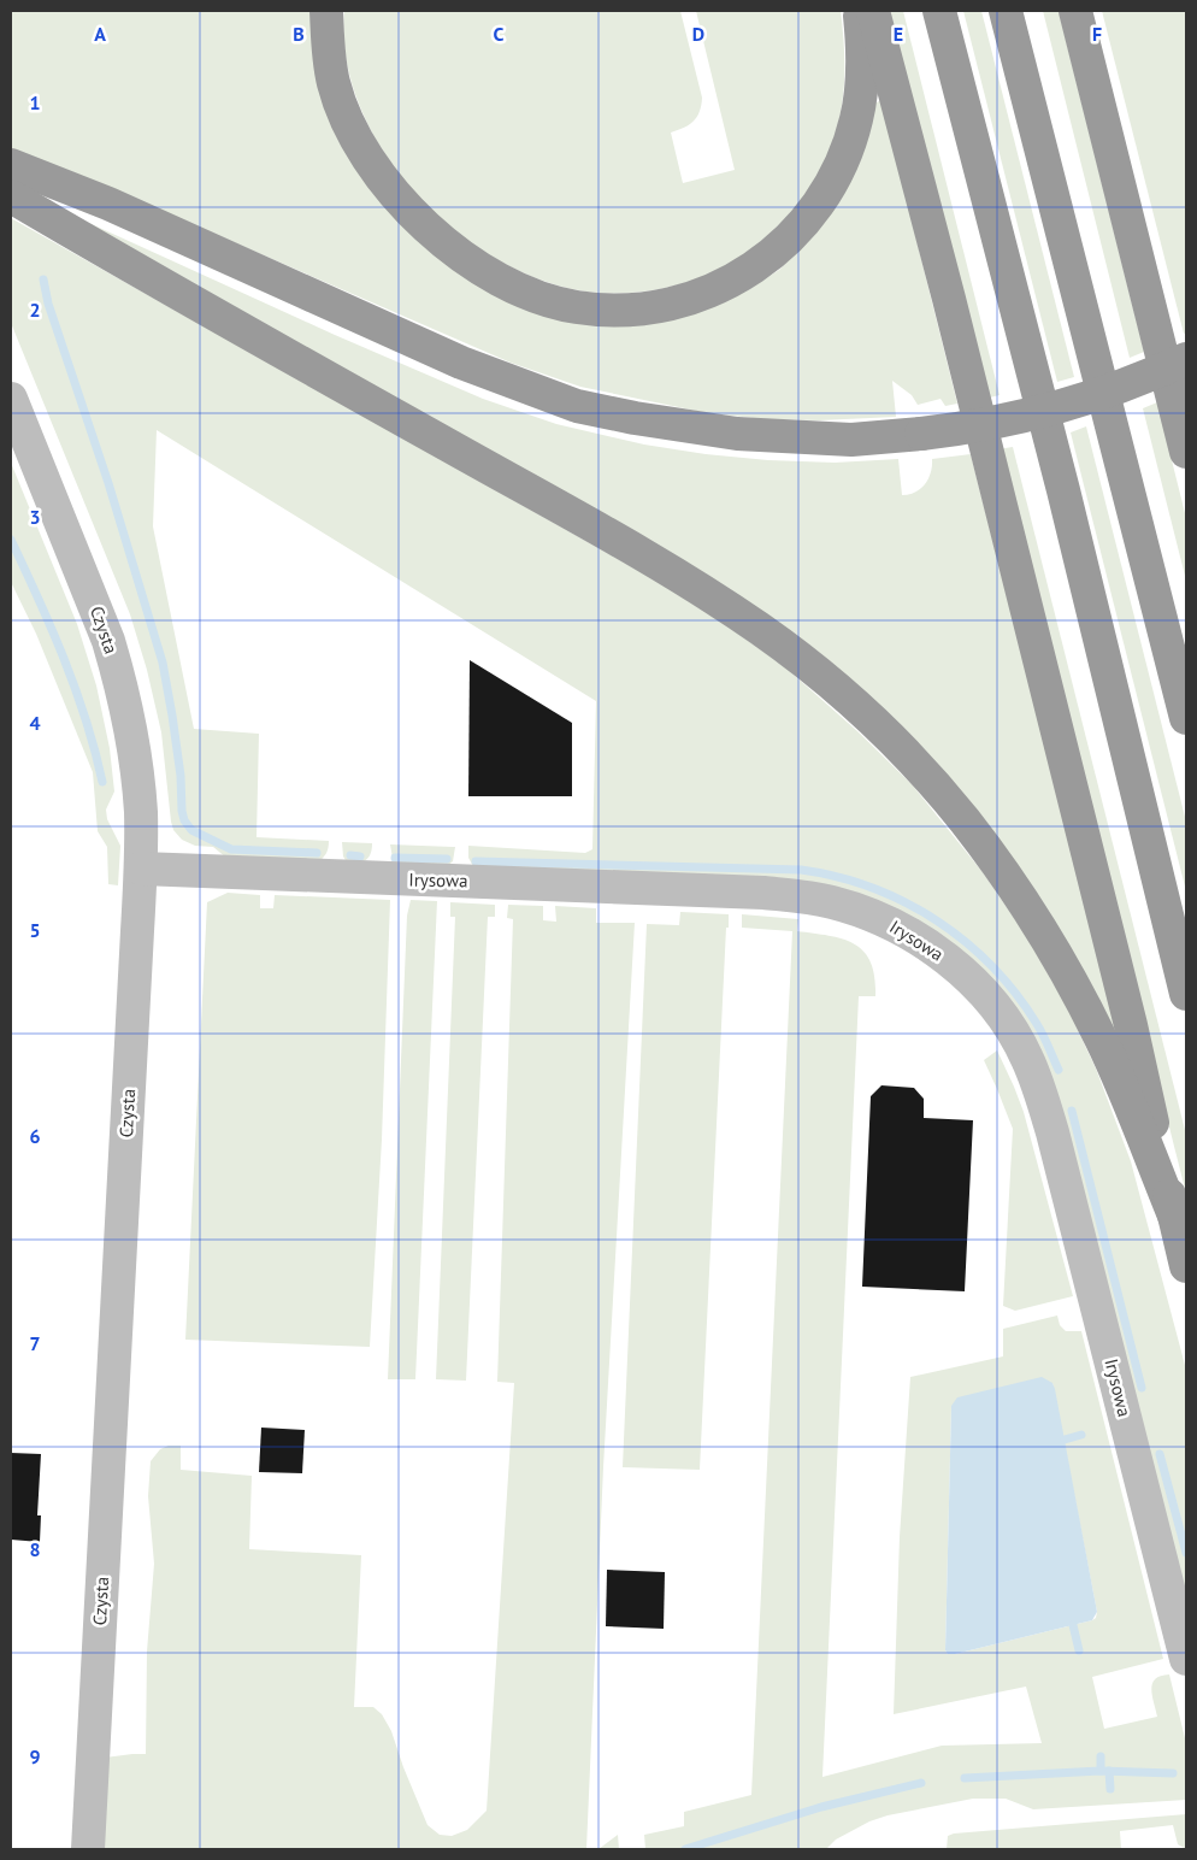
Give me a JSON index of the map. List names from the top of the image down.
{
  "streets": {
    "street": ["Czysta", "Irysowa"]
  },
  "crossings": [
    ["Czysta", "Irysowa"]
  ],
  "grid": {
    "columns": [
      "A",
      "B",
      "C",
      "D",
      "E",
      "F"
    ],
    "rows": [
      "1",
      "2",
      "3",
      "4",
      "5",
      "6",
      "7",
      "8",
      "9"
    ]
  }
}
